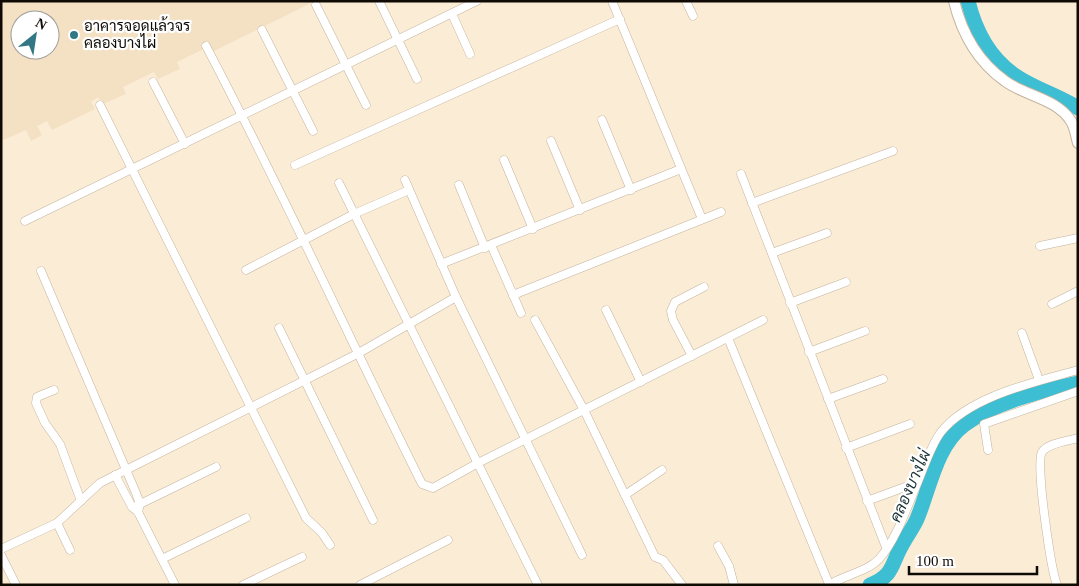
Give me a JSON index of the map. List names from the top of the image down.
{
  "water": ["คลองบางไผ่"],
  "places": ["อาคารจอดแล้วจร คลองบางไผ่"],
  "scale_bar": "100 m",
  "north": "top right"
}
